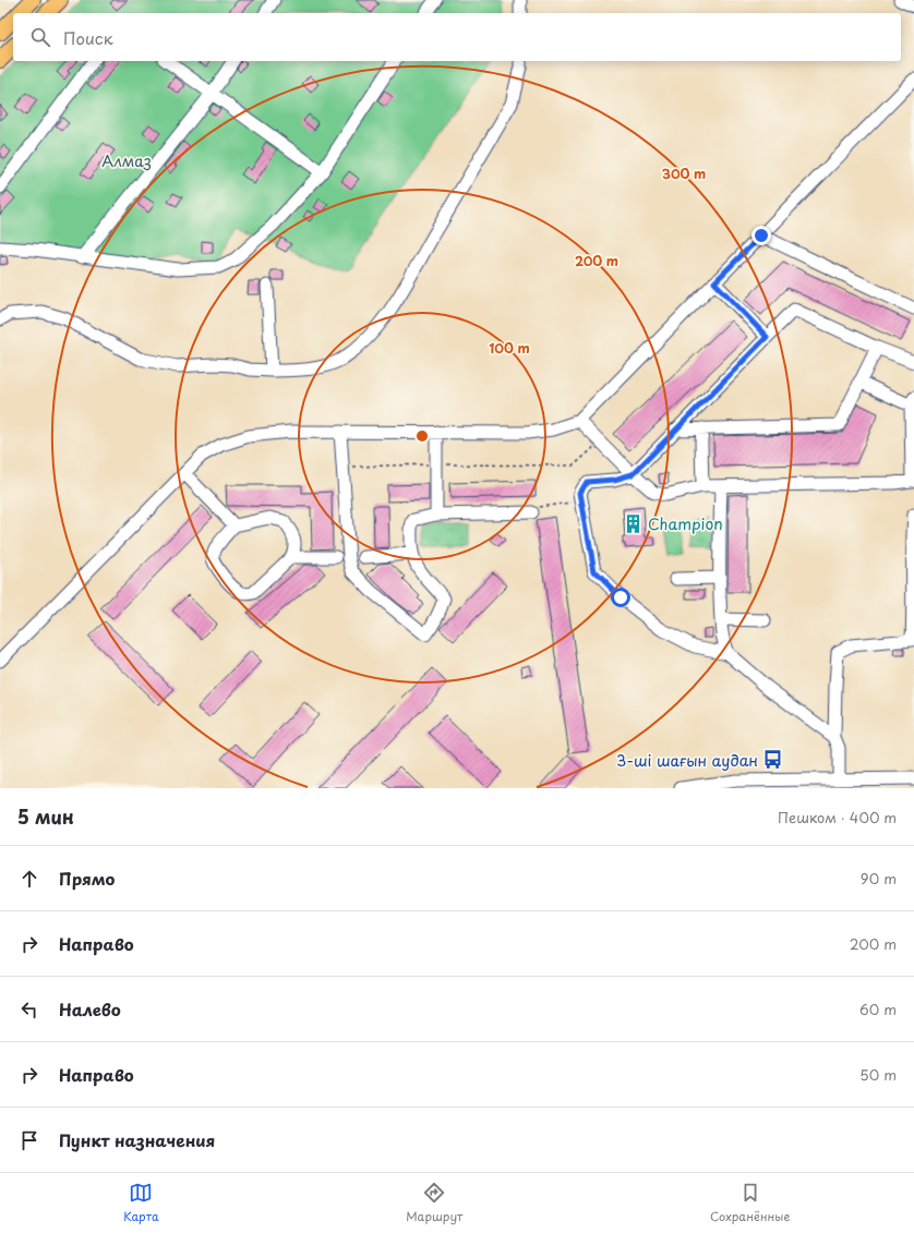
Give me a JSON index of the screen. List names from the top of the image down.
{
  "parks": ["Алмаз"],
  "places": {
    "building": ["Champion"],
    "bus stop": ["3-ші шағын аудан"]
  },
  "page": {
    "search": "Поиск",
    "heading": ["5 мин", "Пешком · 400 m"],
    "list": [
      ["Прямо", "90 m"],
      ["Направо", "200 m"],
      ["Налево", "60 m"],
      ["Направо", "50 m"],
      "Пункт назначения"
    ],
    "nav": ["Карта", "Маршрут", "Сохранённые"]
  },
  "rings": ["300 m", "200 m", "100 m"]
}
